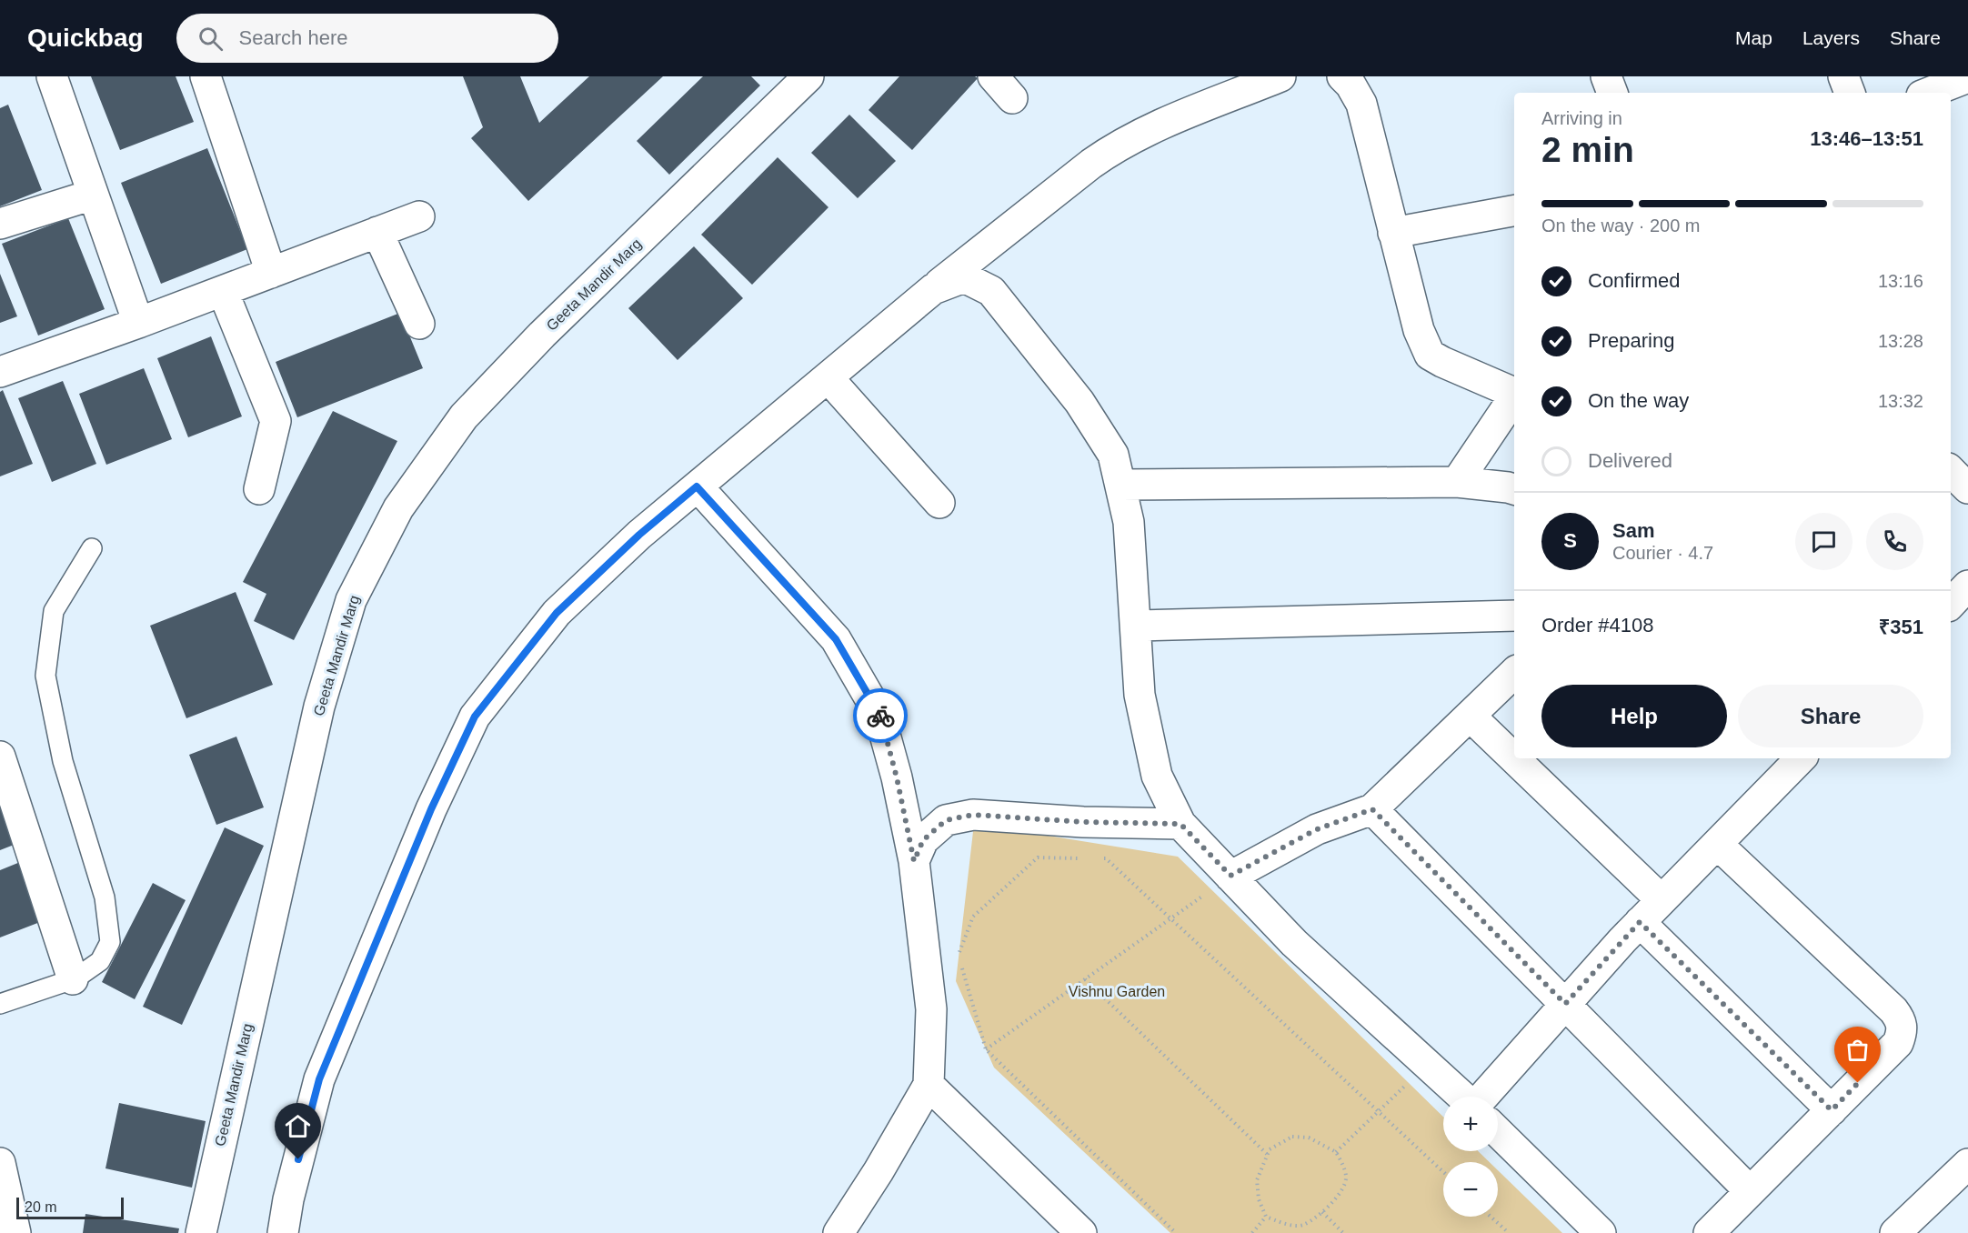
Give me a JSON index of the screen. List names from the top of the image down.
{
  "streets": {
    "street": ["Geeta Mandir Marg"]
  },
  "parks": ["Vishnu Garden"],
  "scale_bar": "20 m",
  "page": {
    "header": "Quickbag",
    "search": "Search here",
    "nav": ["Map", "Layers", "Share"],
    "heading": ["2 min", "Arriving in", "13:46–13:51"],
    "panel": [
      "Sam",
      "Courier · 4.7",
      "Order #4108",
      "₹351"
    ],
    "bar": "On the way · 200 m",
    "list": [
      ["Confirmed", "13:16"],
      ["Preparing", "13:28"],
      ["On the way", "13:32"],
      "Delivered"
    ],
    "round": "S",
    "buttons": ["Help", "Share"],
    "map_buttons": ["+", "−"],
    "scale": "20 m"
  }
}
